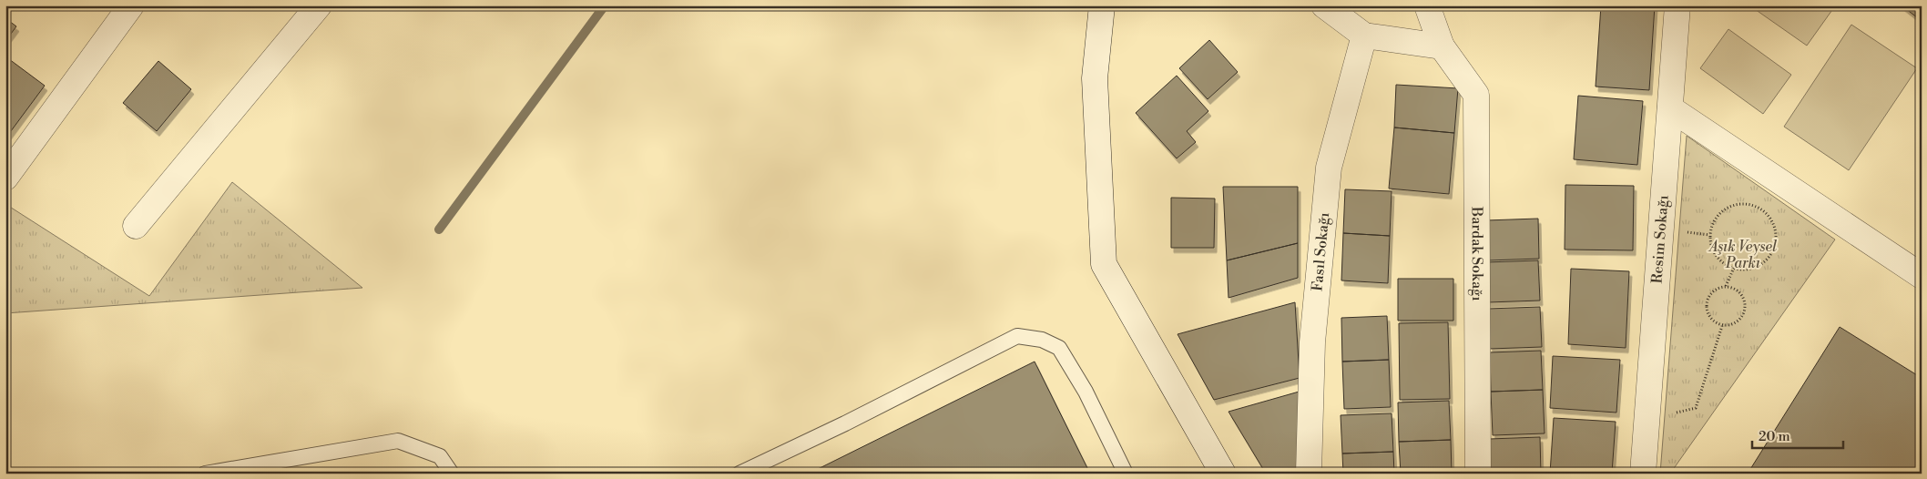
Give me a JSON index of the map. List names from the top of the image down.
{
  "streets": {
    "street": ["Resim Sokağı", "Fasıl Sokağı", "Bardak Sokağı"]
  },
  "parks": ["Aşık Veysel Parkı"],
  "scale_bar": "20 m"
}
